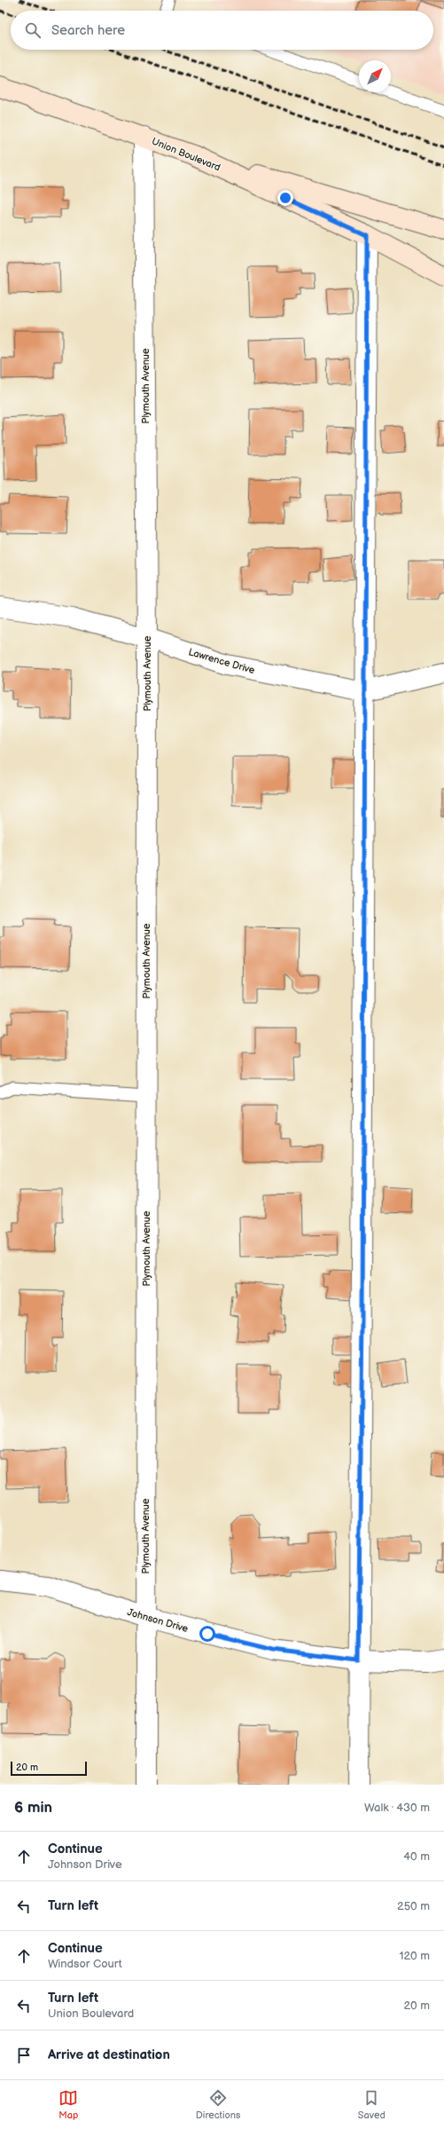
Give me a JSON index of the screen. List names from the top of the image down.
{
  "streets": {
    "main road": ["Union Boulevard"],
    "street": ["Plymouth Avenue", "Lawrence Drive", "Johnson Drive"]
  },
  "crossings": [
    ["Union Boulevard", "Plymouth Avenue"],
    ["Plymouth Avenue", "Lawrence Drive"],
    ["Plymouth Avenue", "Johnson Drive"]
  ],
  "scale_bar": "20 m",
  "north": "top right",
  "page": {
    "search": "Search here",
    "scale": "20 m",
    "heading": ["6 min", "Walk · 430 m"],
    "list": [
      ["Continue", "Johnson Drive", "40 m"],
      ["Turn left", "250 m"],
      ["Continue", "Windsor Court", "120 m"],
      ["Turn left", "Union Boulevard", "20 m"],
      "Arrive at destination"
    ],
    "nav": ["Map", "Directions", "Saved"]
  }
}
